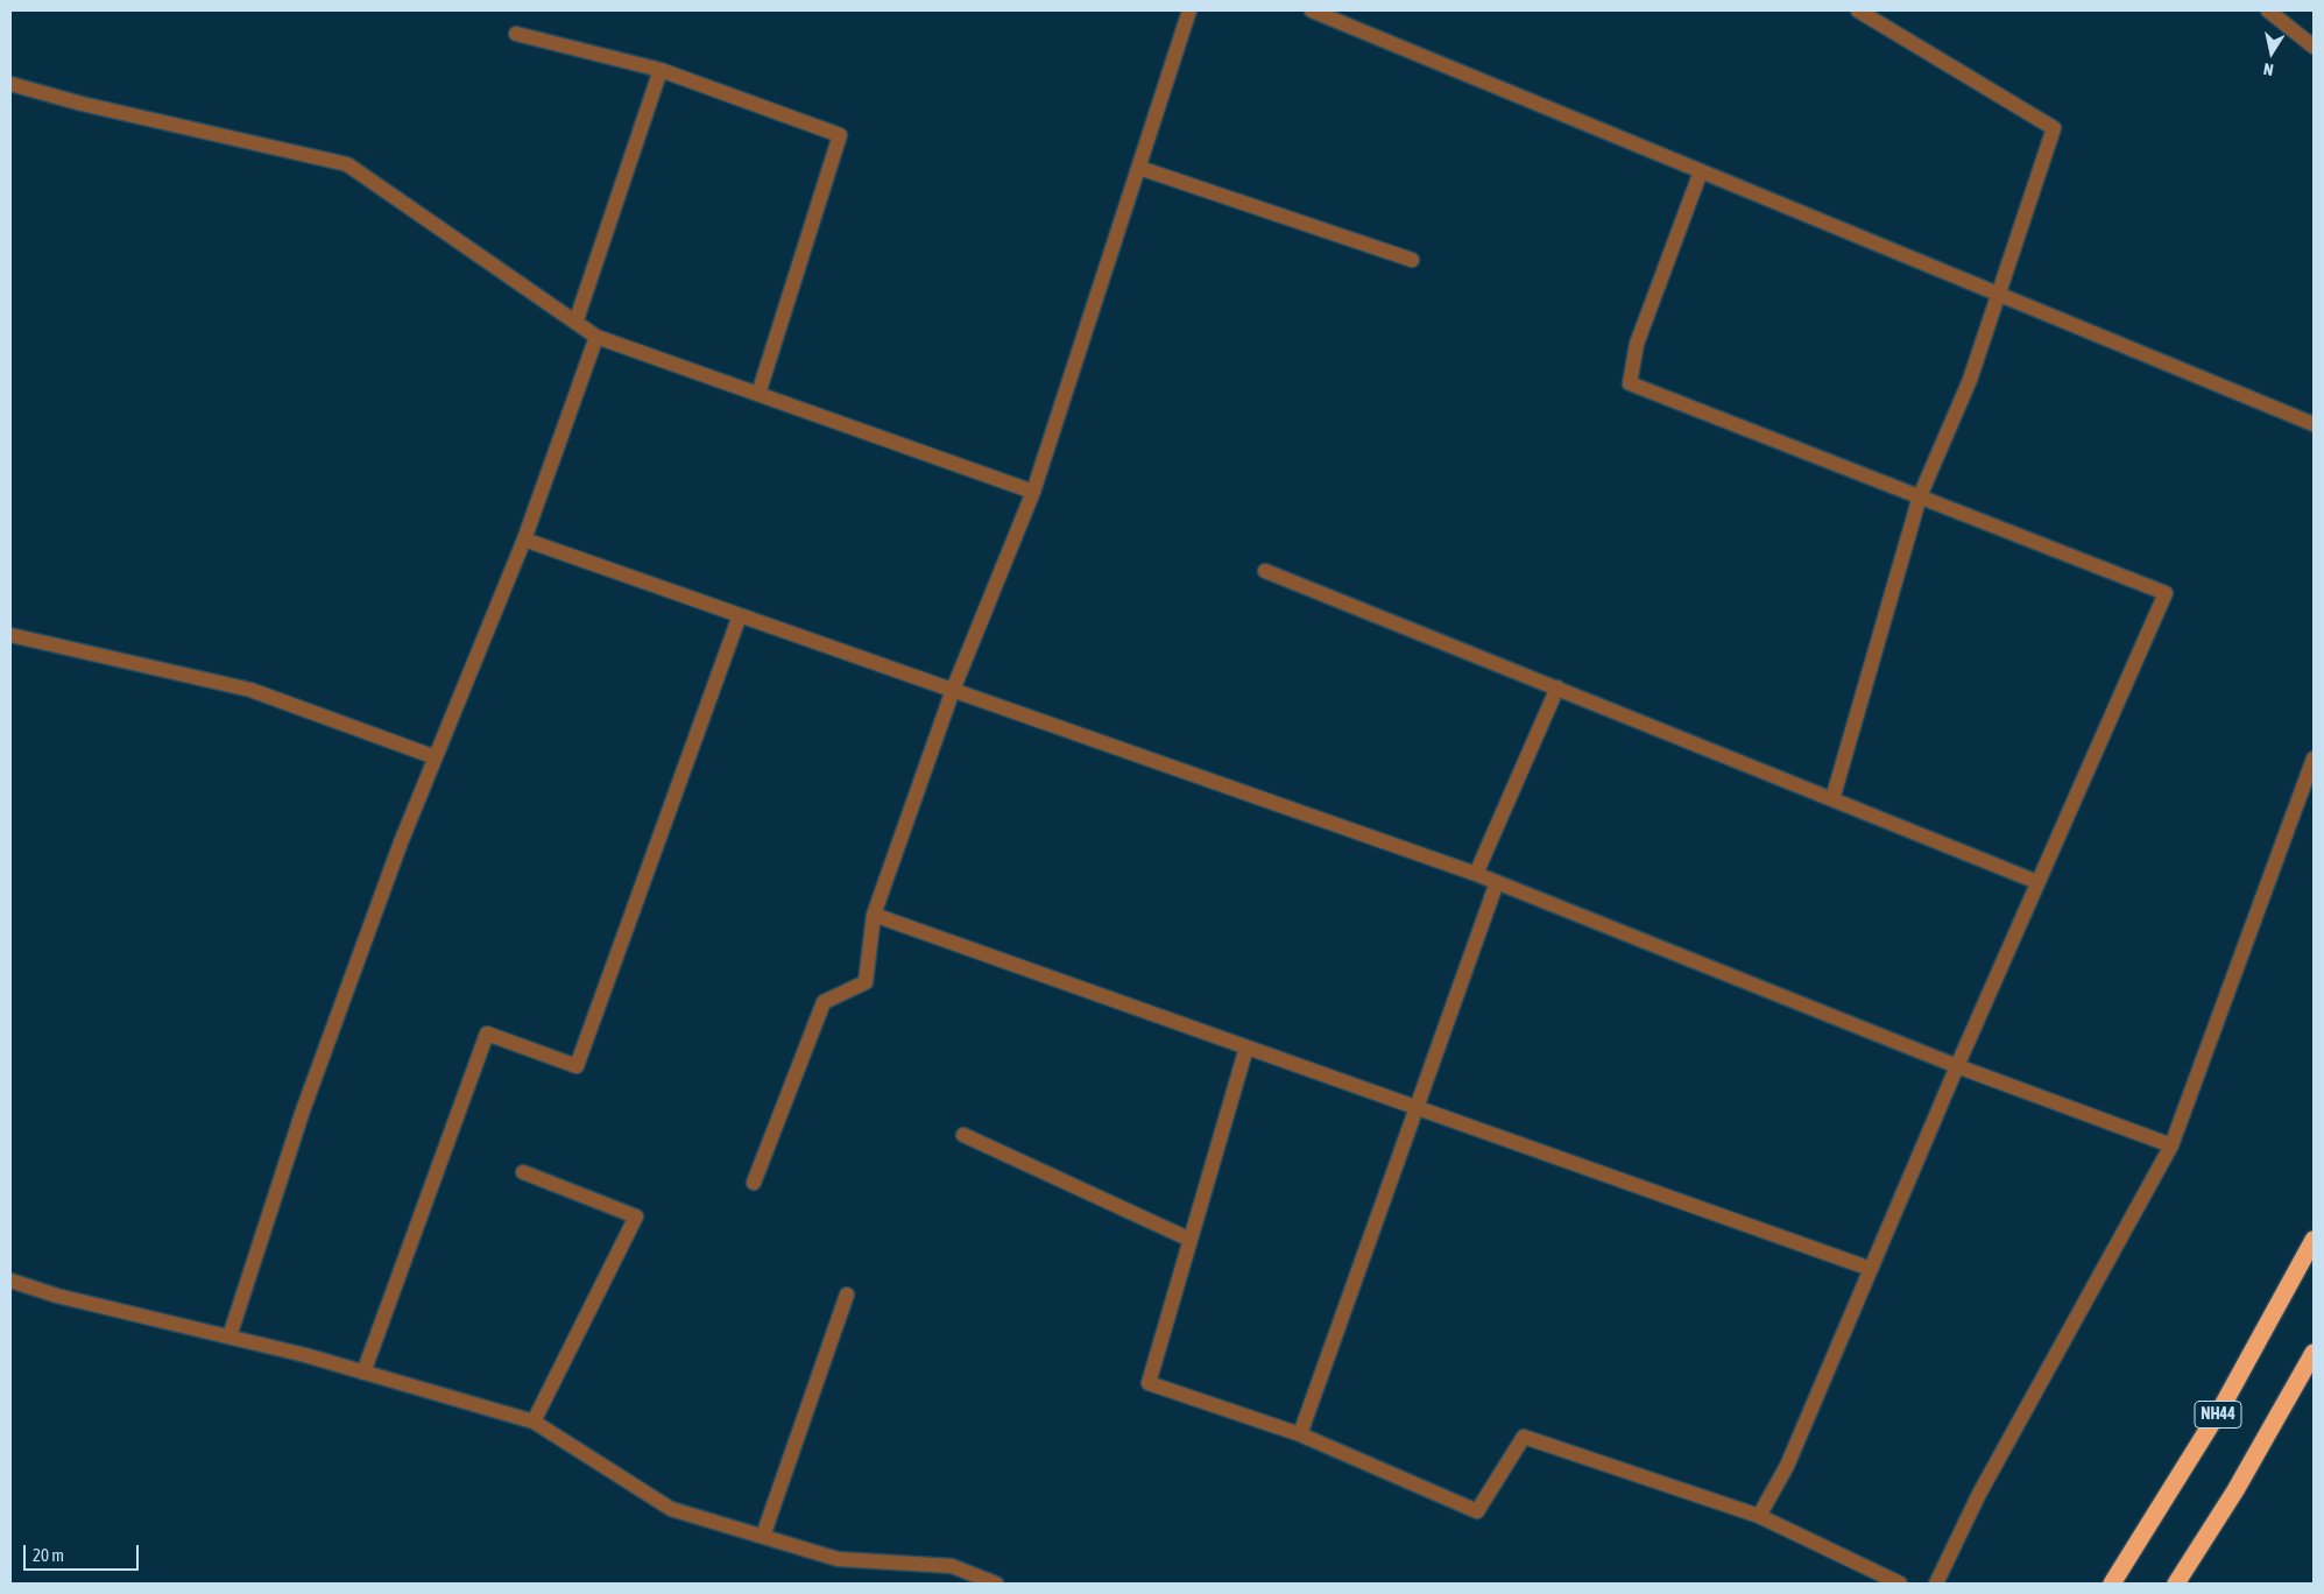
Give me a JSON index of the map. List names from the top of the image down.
{
  "streets": {
    "highway": ["NH44"]
  },
  "scale_bar": "20 m",
  "north": "bottom"
}
